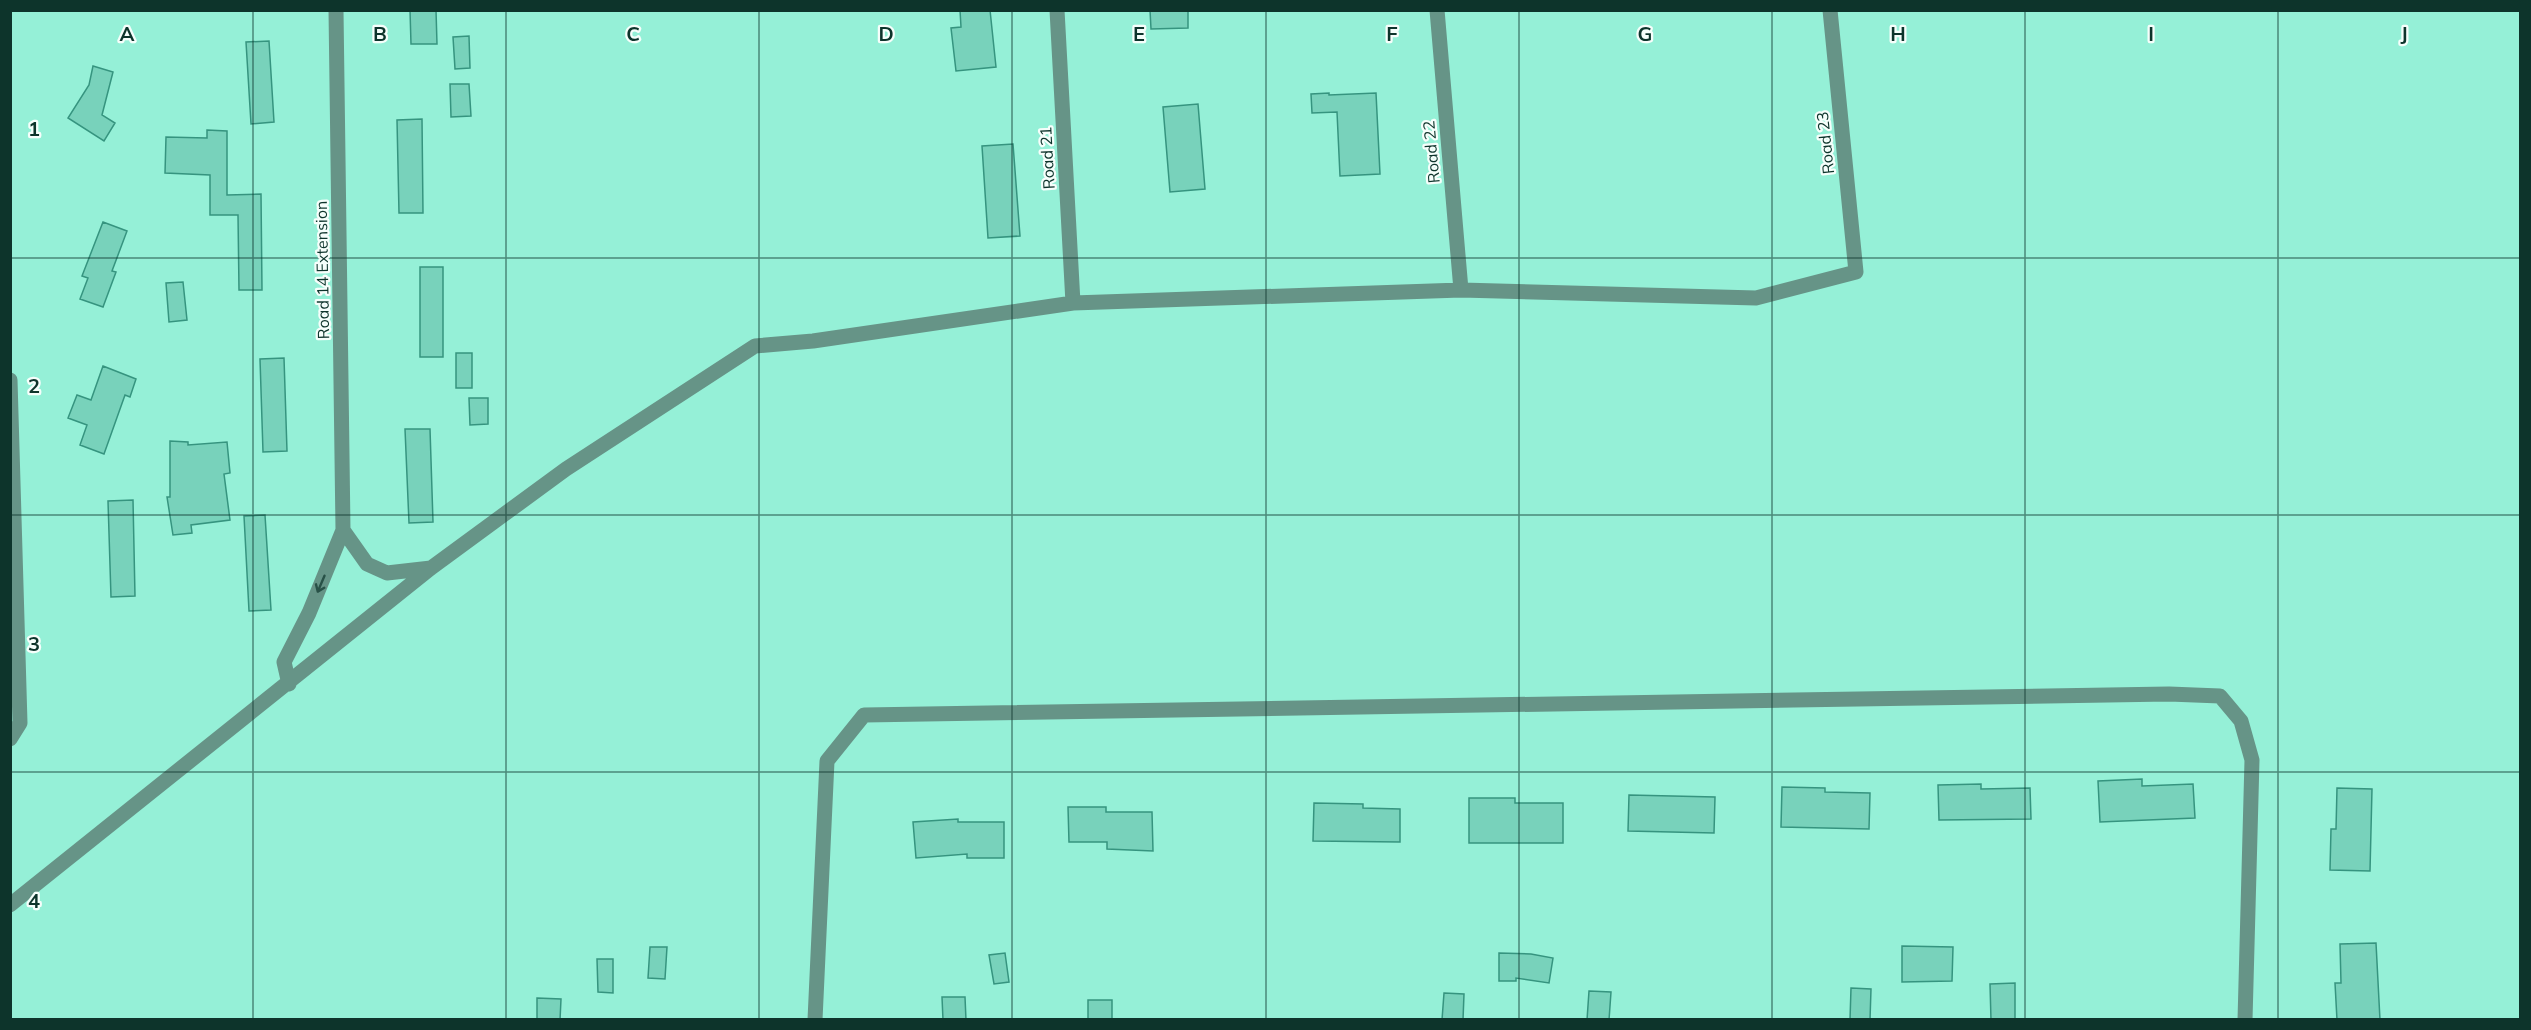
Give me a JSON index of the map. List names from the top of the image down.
{
  "streets": {
    "street": [
      "Road 23",
      "Road 22",
      "Road 21",
      "Road 14 Extension"
    ]
  },
  "crossings": [
    ["Road 23", "Road 22"]
  ],
  "grid": {
    "columns": [
      "A",
      "B",
      "C",
      "D",
      "E",
      "F",
      "G",
      "H",
      "I",
      "J"
    ],
    "rows": [
      "1",
      "2",
      "3",
      "4"
    ]
  }
}
